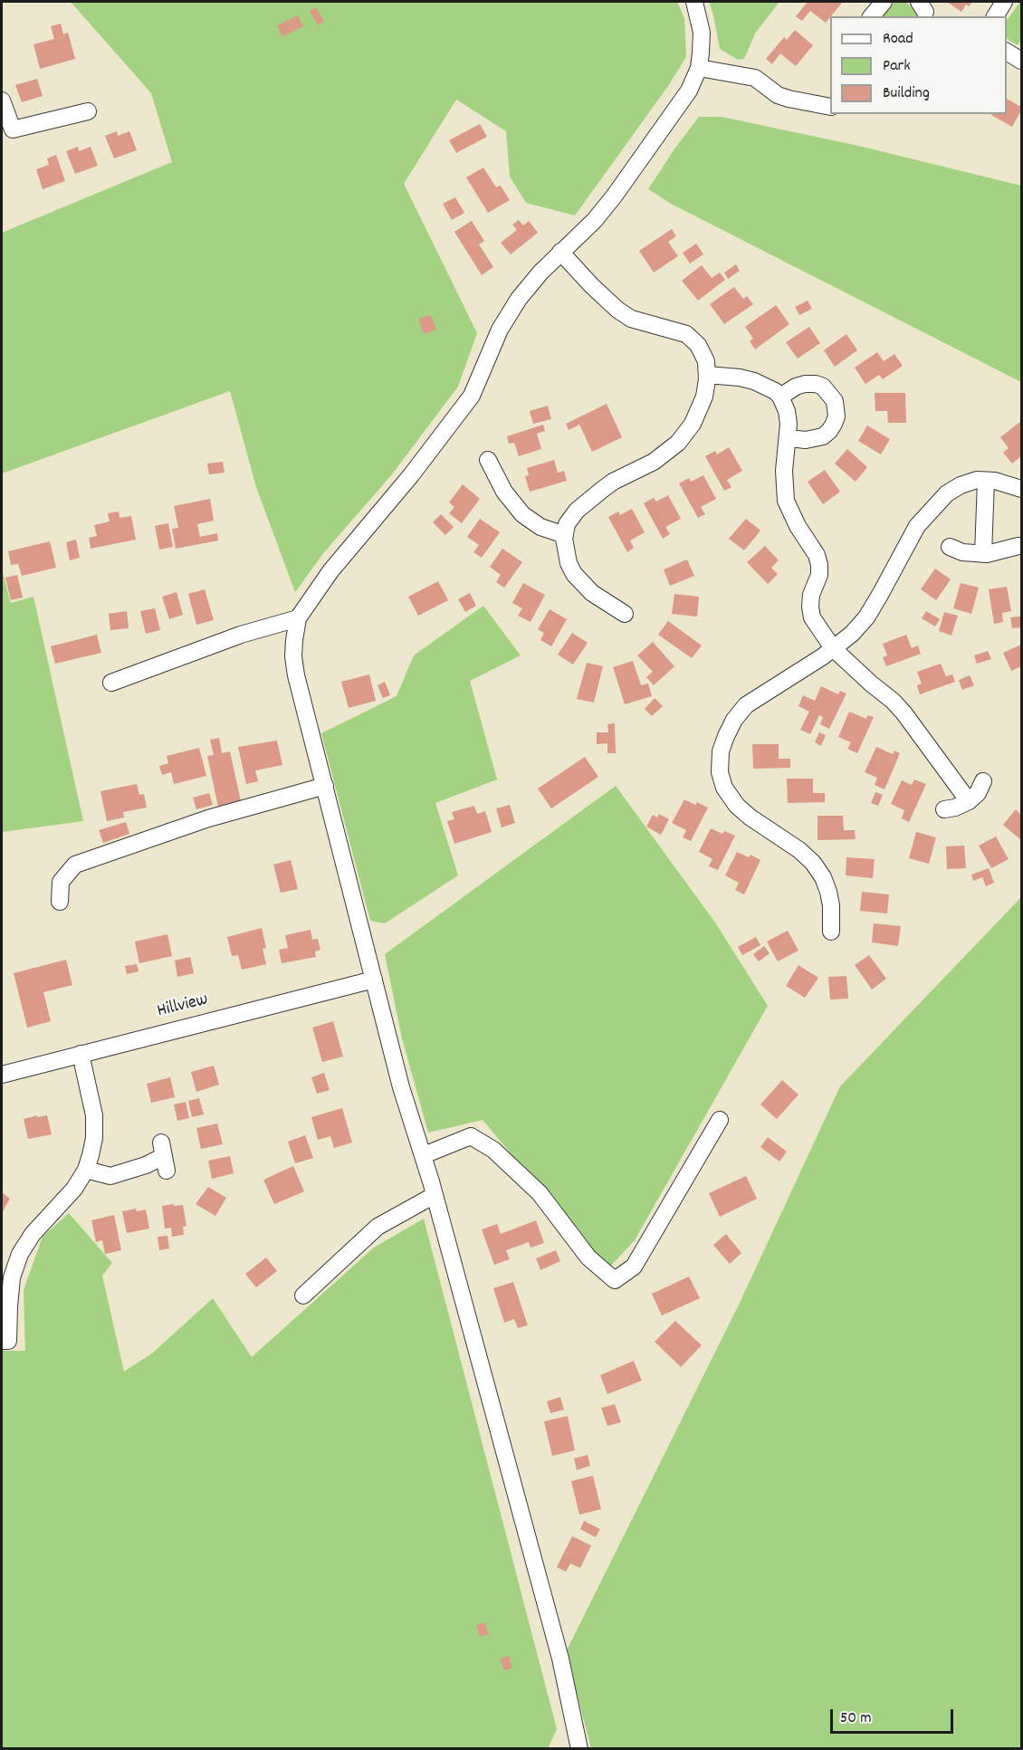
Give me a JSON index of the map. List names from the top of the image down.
{
  "streets": {
    "street": ["Hillview"]
  },
  "legend": ["Road", "Park", "Building"],
  "scale_bar": "50 m"
}
